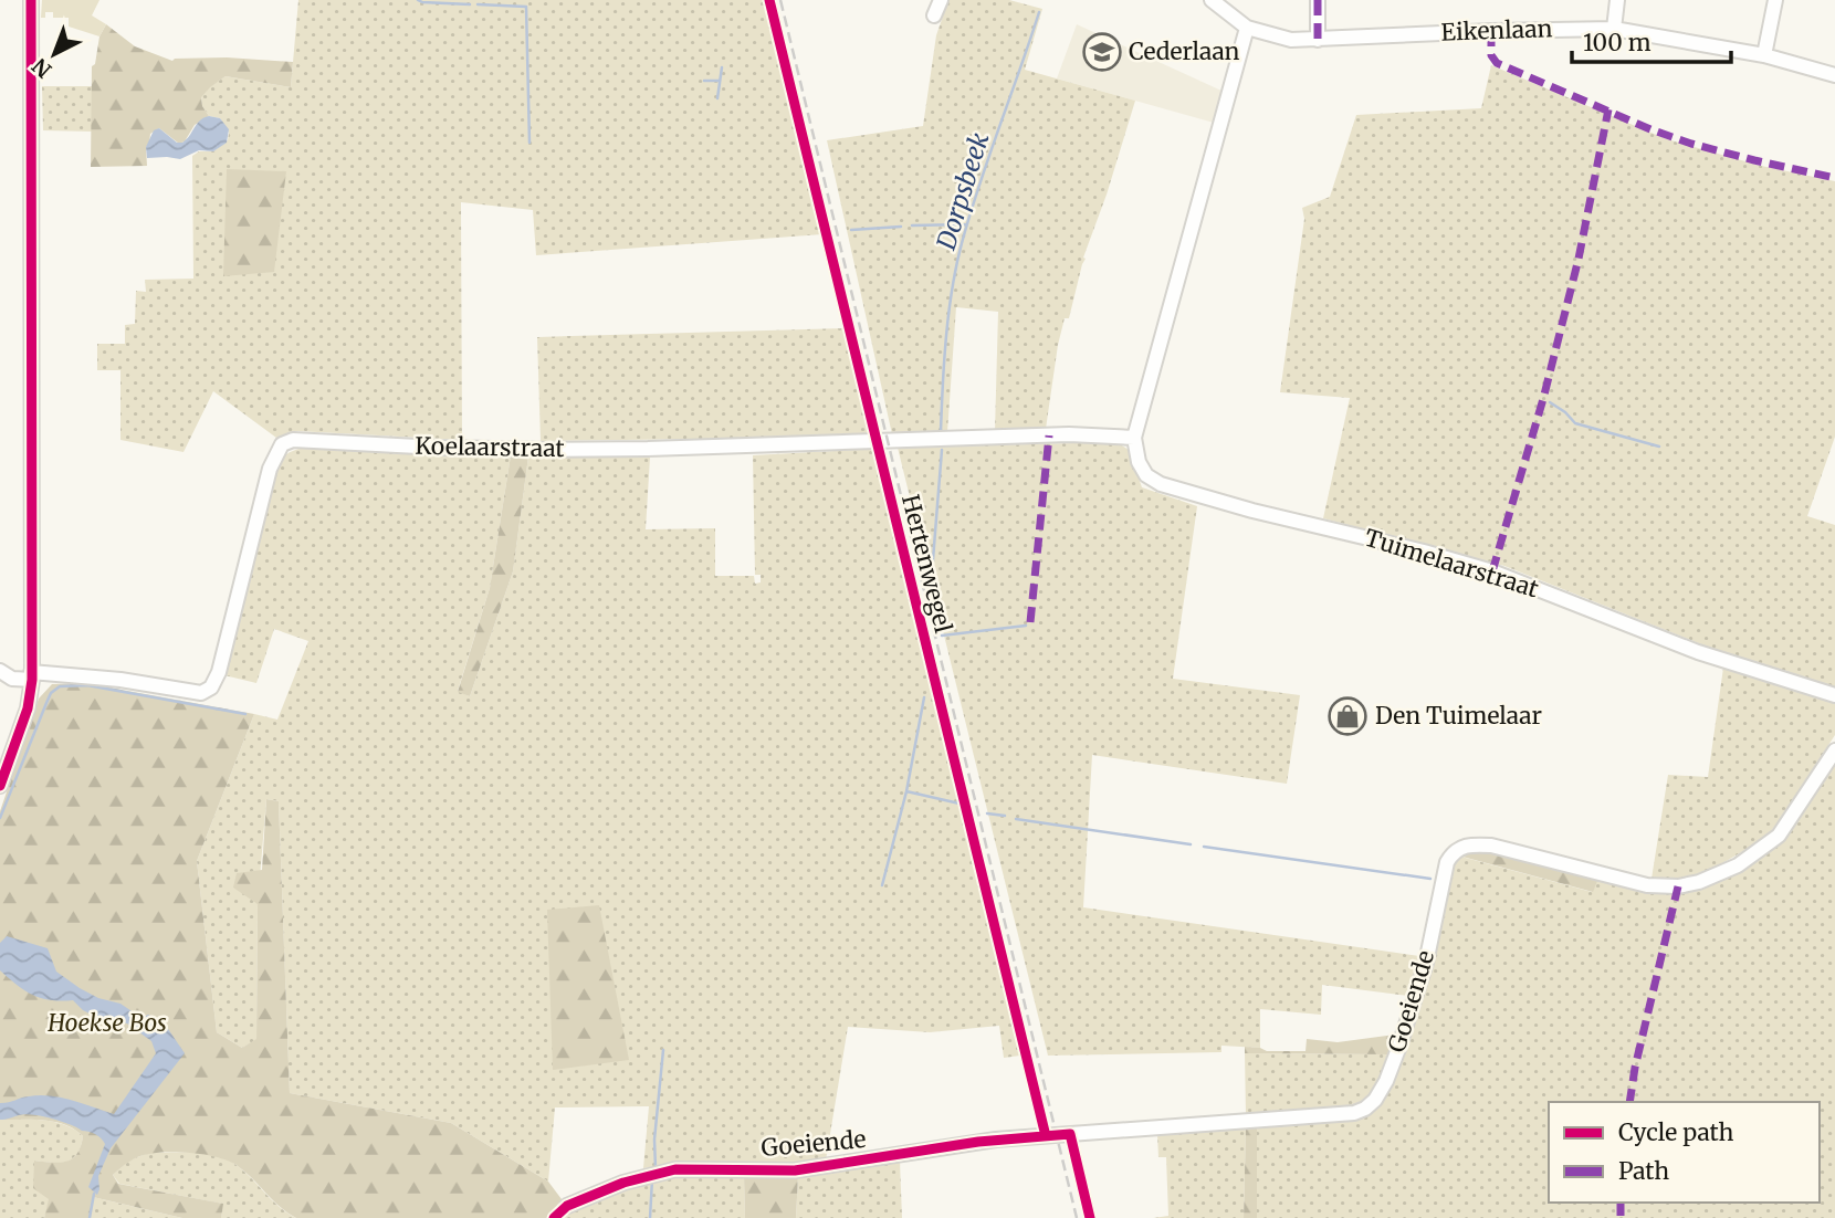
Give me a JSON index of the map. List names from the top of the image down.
{
  "streets": {
    "street": [
      "Eikenlaan",
      "Koelaarstraat",
      "Tuimelaarstraat",
      "Goeiende"
    ],
    "cycle path": ["Hertenwegel"]
  },
  "crossings": [
    ["Koelaarstraat", "Tuimelaarstraat"]
  ],
  "water": ["Dorpsbeek"],
  "parks": ["Hoekse Bos"],
  "places": {
    "school or university": ["Cederlaan"],
    "shop": ["Den Tuimelaar"]
  },
  "legend": ["Cycle path", "Path"],
  "scale_bar": "100 m",
  "north": "bottom left"
}
